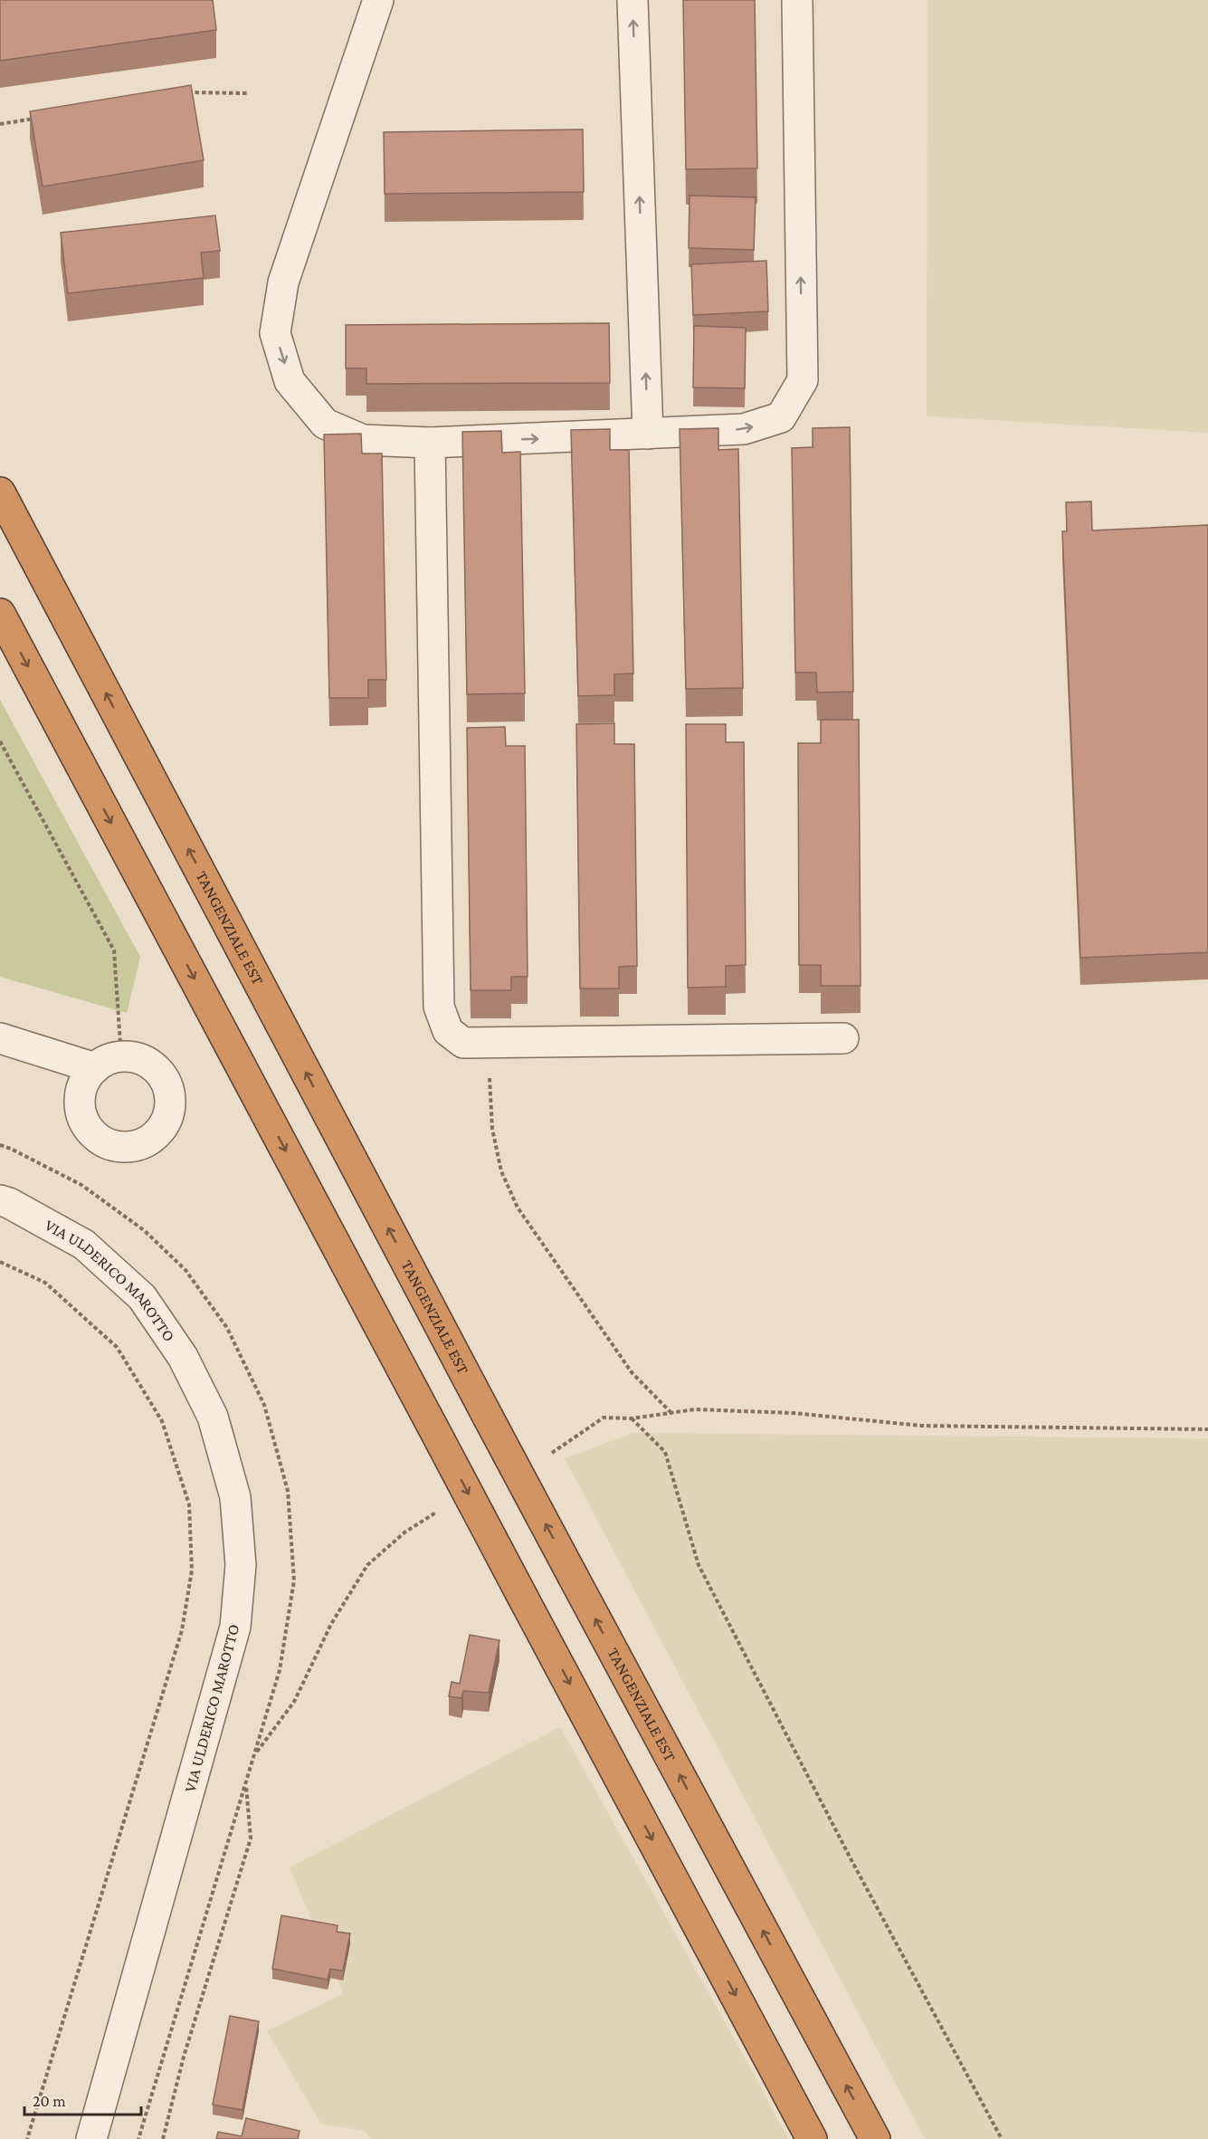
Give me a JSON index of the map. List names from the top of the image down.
{
  "streets": {
    "highway": ["TANGENZIALE EST"],
    "street": ["VIA ULDERICO MAROTTO"]
  },
  "scale_bar": "20 m"
}
